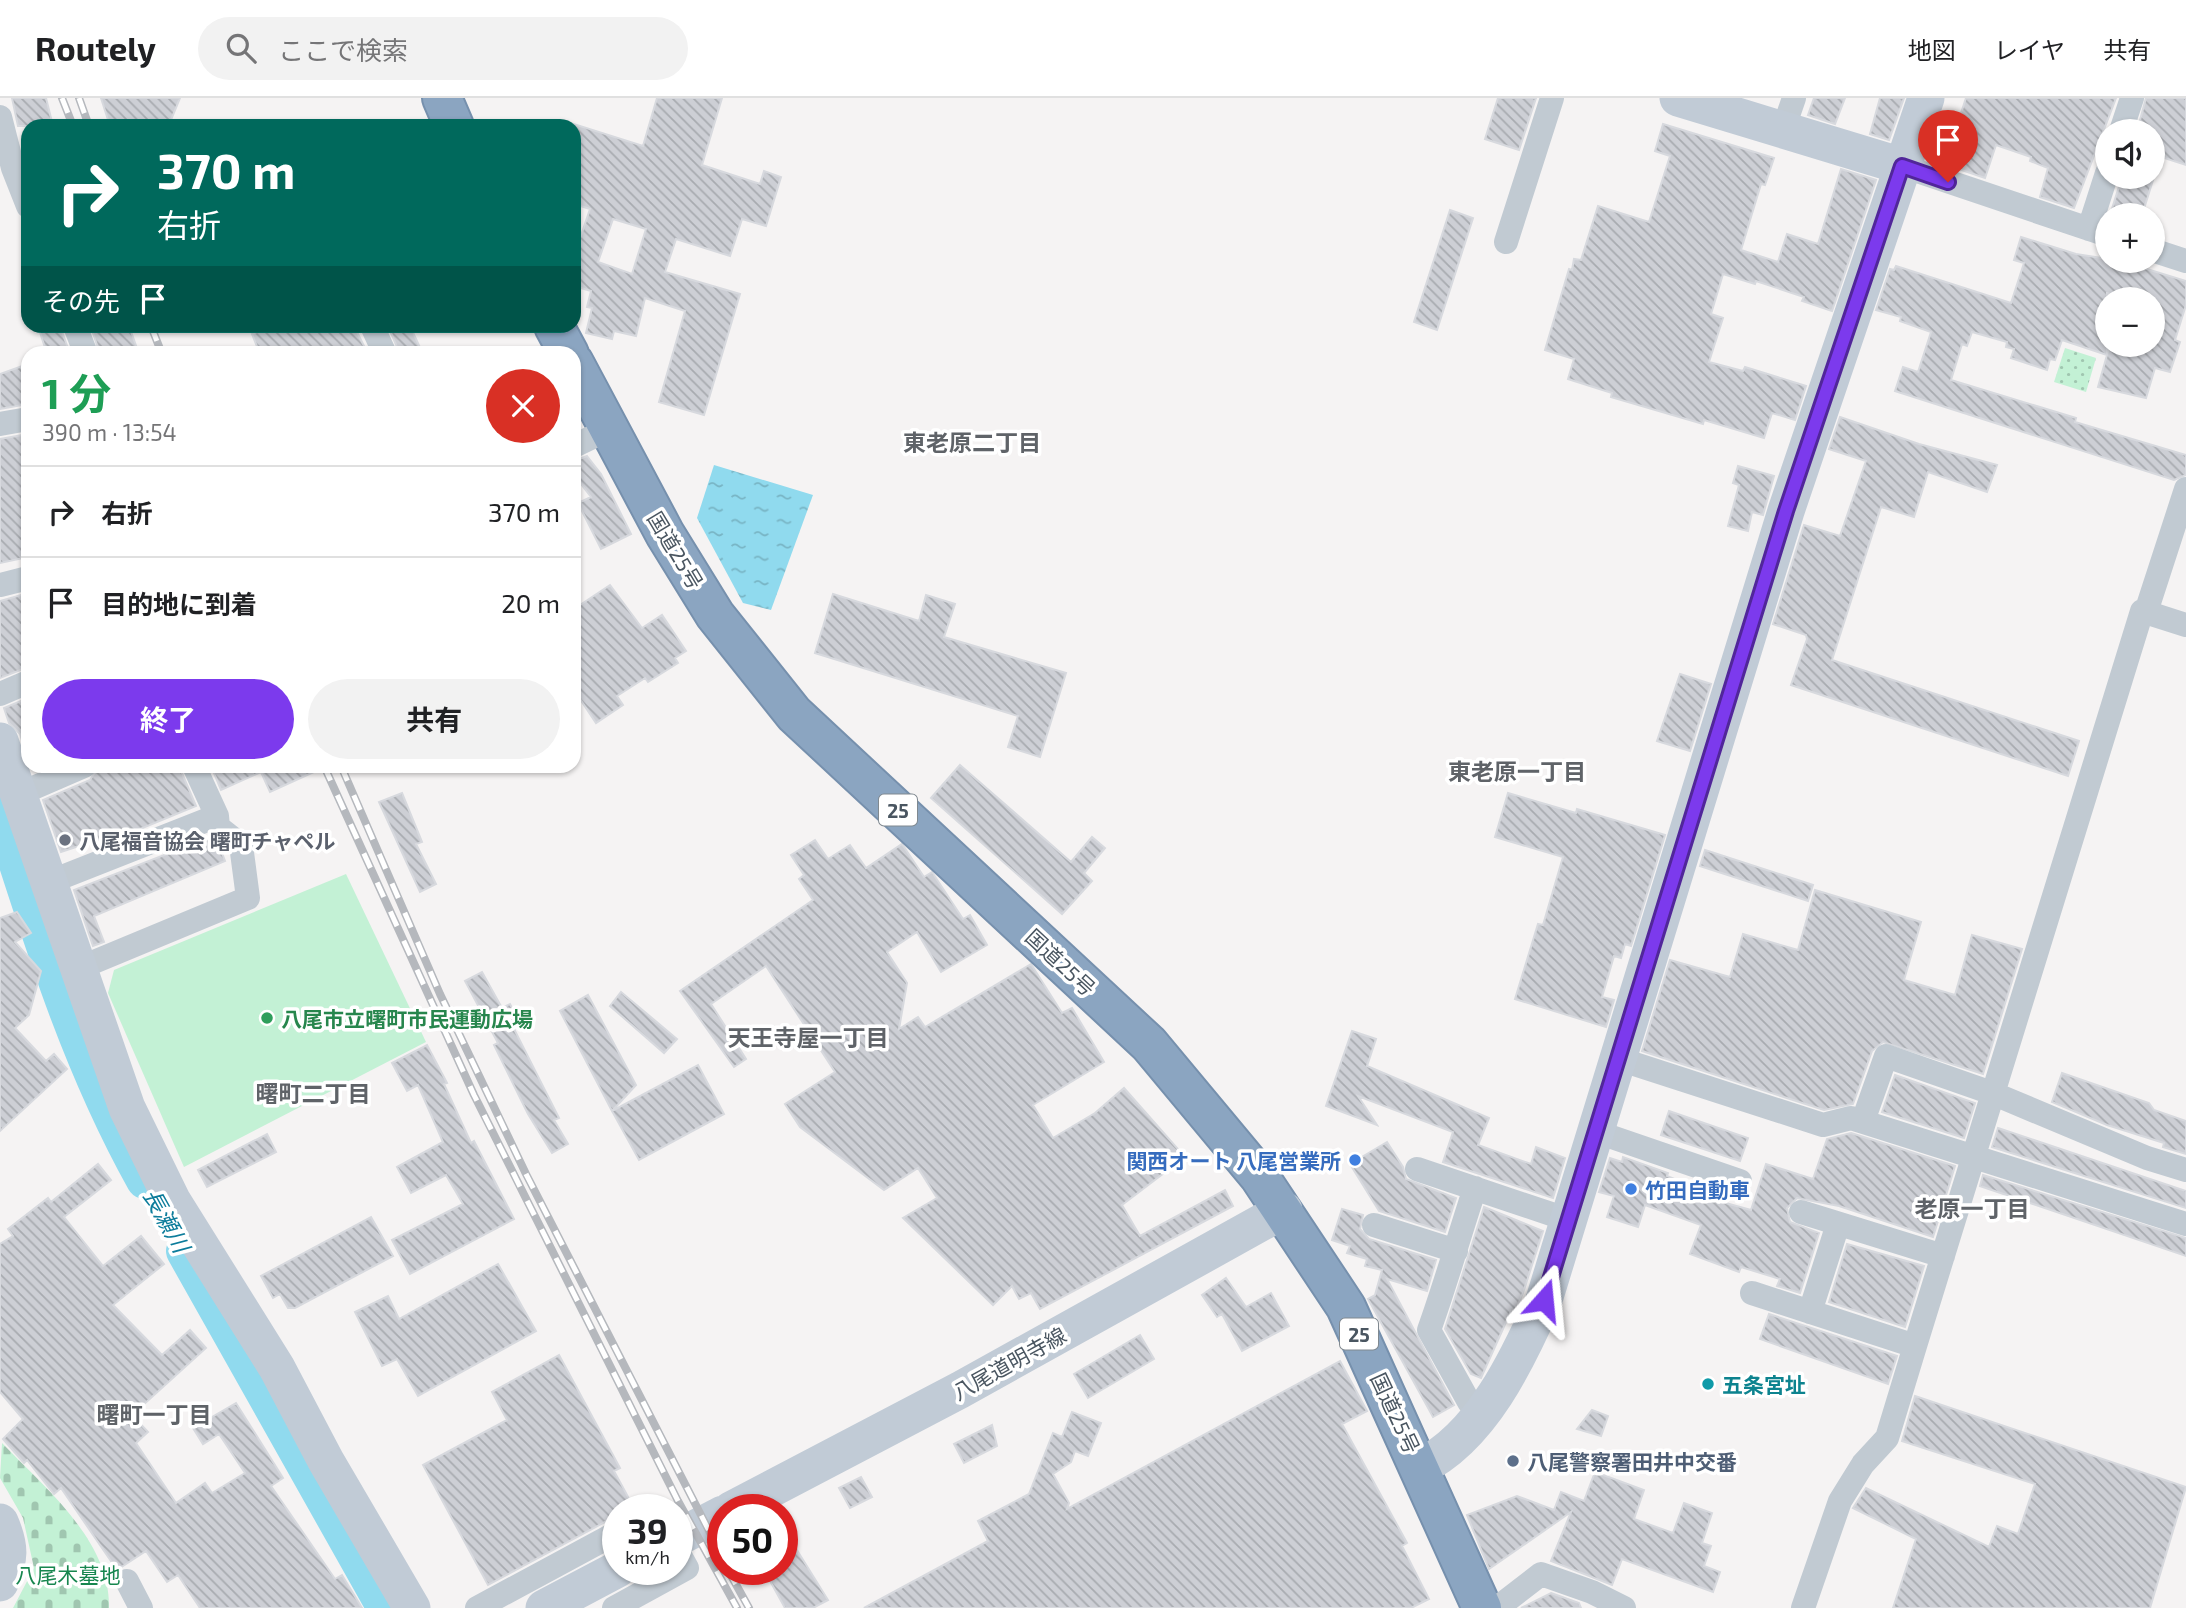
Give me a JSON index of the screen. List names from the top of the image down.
{
  "streets": {
    "highway": ["国道25号", "25"],
    "main road": ["八尾道明寺線"]
  },
  "crossings": [
    ["国道25号", "八尾道明寺線"]
  ],
  "districts": [
    "東老原二丁目",
    "東老原一丁目",
    "天王寺屋一丁目",
    "曙町二丁目",
    "老原一丁目",
    "曙町一丁目"
  ],
  "water": ["長瀬川"],
  "parks": ["八尾木墓地"],
  "places": [
    "八尾福音協会 曙町チャペル",
    "八尾市立曙町市民運動広場",
    "関西オート 八尾営業所",
    "竹田自動車",
    "五条宮址",
    "八尾警察署田井中交番"
  ],
  "page": {
    "header": "Routely",
    "search": "ここで検索",
    "nav": ["地図", "レイヤ", "共有"],
    "map_buttons": ["+", "−"],
    "turn": ["370 m", "右折"],
    "then": "その先",
    "heading": ["1 分", "390 m · 13:54"],
    "list": [
      {
        "name": "右折",
        "value": "370 m"
      },
      {
        "name": "目的地に到着",
        "value": "20 m"
      }
    ],
    "buttons": ["終了", "共有"],
    "speed": "39 km/h",
    "limit": "50"
  }
}
